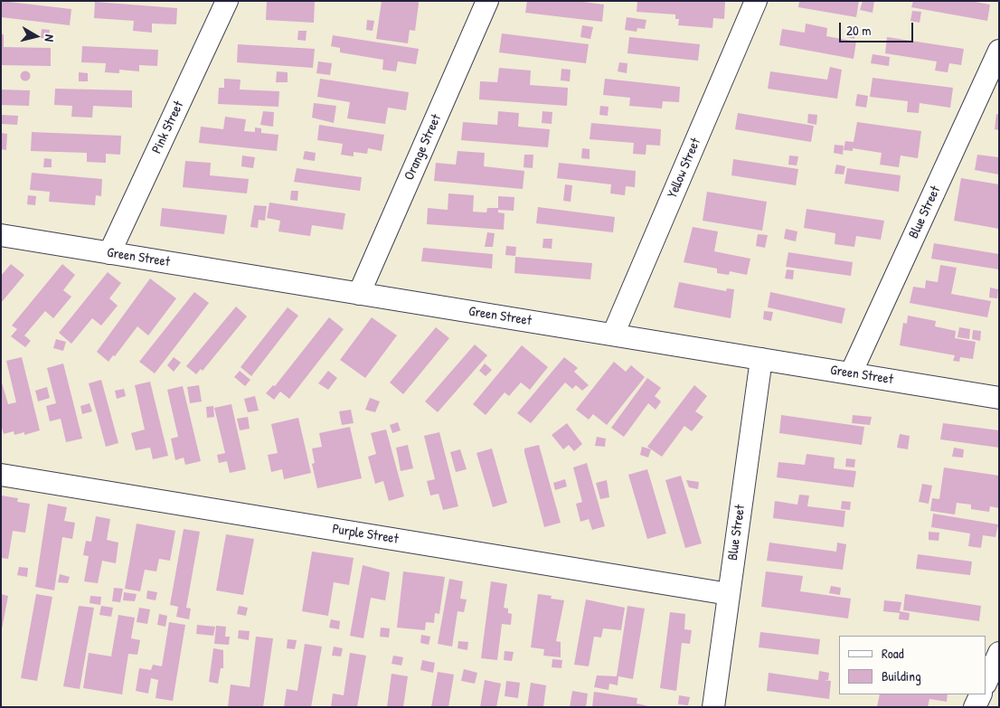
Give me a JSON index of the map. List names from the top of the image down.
{
  "streets": {
    "street": [
      "Pink Street",
      "Orange Street",
      "Yellow Street",
      "Blue Street",
      "Green Street",
      "Purple Street"
    ]
  },
  "crossings": [
    ["Pink Street", "Green Street"],
    ["Orange Street", "Green Street"],
    ["Yellow Street", "Green Street"],
    ["Blue Street", "Green Street"],
    ["Blue Street", "Purple Street"]
  ],
  "legend": ["Road", "Building"],
  "scale_bar": "20 m",
  "north": "right"
}
